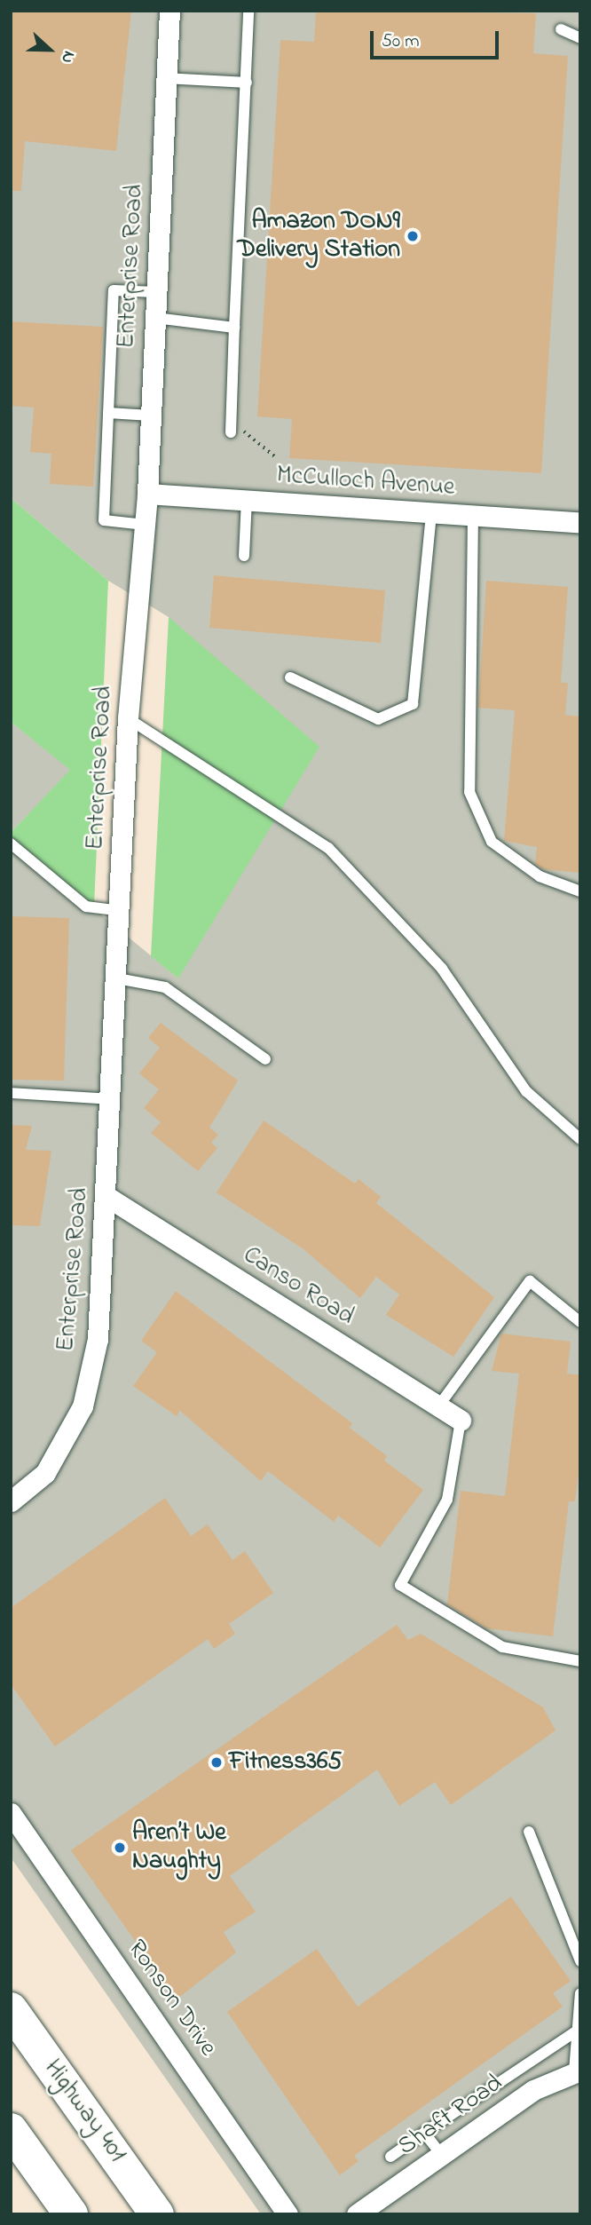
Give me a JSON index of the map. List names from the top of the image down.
{
  "streets": {
    "highway": ["Highway 401"],
    "street": [
      "Enterprise Road",
      "McCulloch Avenue",
      "Canso Road",
      "Ronson Drive",
      "Shaft Road"
    ]
  },
  "crossings": [
    ["Enterprise Road", "McCulloch Avenue"],
    ["Enterprise Road", "Canso Road"]
  ],
  "places": ["Amazon DON9 Delivery Station", "Fitness365", "Aren’t We Naughty"],
  "scale_bar": "50 m",
  "north": "right"
}
